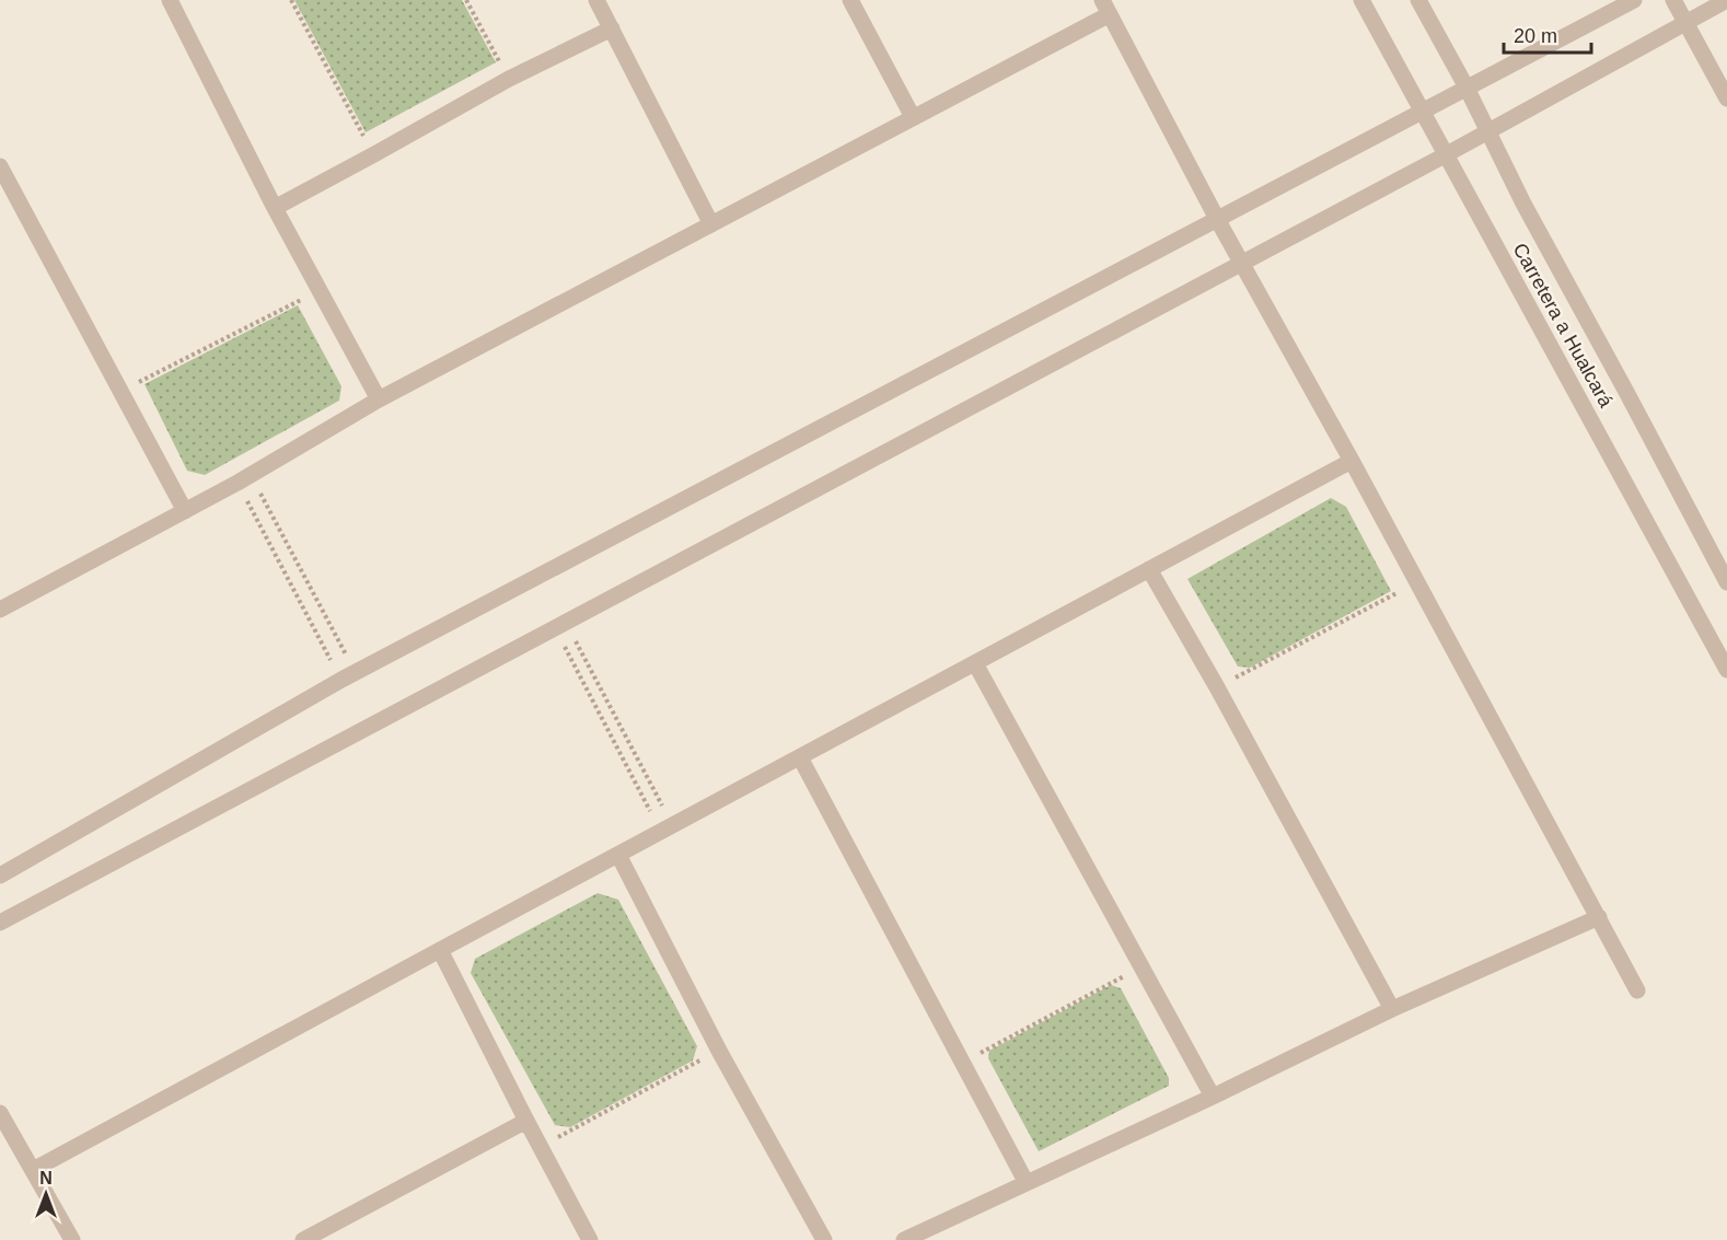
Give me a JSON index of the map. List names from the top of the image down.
{
  "streets": {
    "street": ["Carretera a Hualcará"]
  },
  "scale_bar": "20 m",
  "north": "top"
}
